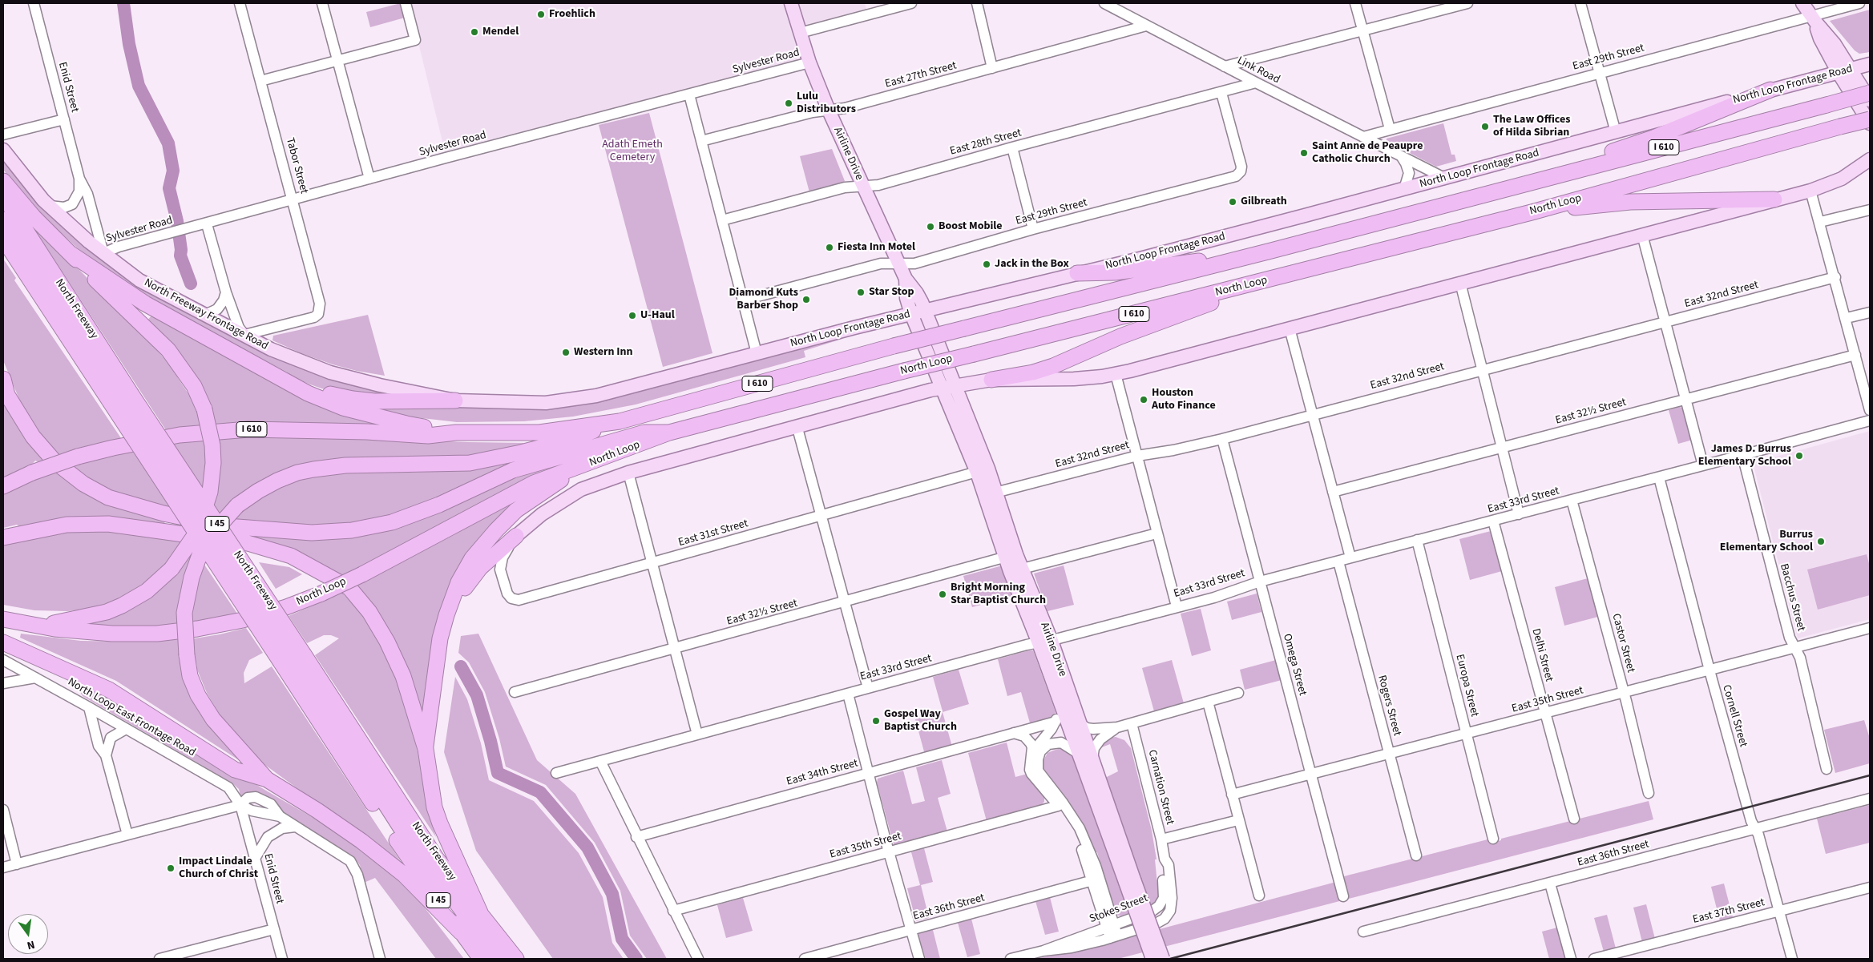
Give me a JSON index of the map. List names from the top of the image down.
{
  "streets": {
    "highway": [
      "I 610",
      "North Loop",
      "North Freeway",
      "I 45"
    ],
    "main road": ["North Loop Frontage Road", "Airline Drive", "North Freeway Frontage Road"],
    "street": [
      "East 29th Street",
      "Sylvester Road",
      "Link Road",
      "East 27th Street",
      "Enid Street",
      "East 28th Street",
      "Tabor Street",
      "East 32nd Street",
      "East 32½ Street",
      "East 33rd Street",
      "East 31st Street",
      "Bacchus Street",
      "Castor Street",
      "Delhi Street",
      "Omega Street",
      "Europa Street",
      "East 35th Street",
      "Rogers Street",
      "Cornell Street",
      "North Loop East Frontage Road",
      "East 34th Street",
      "Carnation Street",
      "East 36th Street",
      "Stokes Street",
      "East 37th Street"
    ]
  },
  "crossings": [
    ["East 29th Street", "Link Road"],
    ["East 29th Street", "East 28th Street"],
    ["East 29th Street", "Airline Drive"],
    ["Sylvester Road", "Enid Street"],
    ["Sylvester Road", "Airline Drive"],
    ["Sylvester Road", "Tabor Street"],
    ["Sylvester Road", "North Freeway Frontage Road"],
    ["Link Road", "East 27th Street"],
    ["Link Road", "North Loop Frontage Road"],
    ["Link Road", "East 28th Street"],
    ["East 27th Street", "Airline Drive"],
    ["North Loop Frontage Road", "Airline Drive"],
    ["North Loop Frontage Road", "North Freeway Frontage Road"],
    ["Enid Street", "North Freeway Frontage Road"],
    ["Enid Street", "North Loop East Frontage Road"],
    ["East 28th Street", "Airline Drive"],
    ["Airline Drive", "East 32nd Street"],
    ["Airline Drive", "East 32½ Street"],
    ["Airline Drive", "East 33rd Street"],
    ["Airline Drive", "East 31st Street"],
    ["Tabor Street", "North Freeway Frontage Road"],
    ["East 32nd Street", "Omega Street"],
    ["East 33rd Street", "Bacchus Street"],
    ["East 33rd Street", "Castor Street"],
    ["East 33rd Street", "Delhi Street"],
    ["East 33rd Street", "Omega Street"],
    ["East 33rd Street", "Europa Street"],
    ["East 33rd Street", "Rogers Street"],
    ["East 33rd Street", "Cornell Street"],
    ["Bacchus Street", "East 35th Street"],
    ["Castor Street", "East 35th Street"],
    ["Delhi Street", "East 35th Street"],
    ["Omega Street", "East 35th Street"],
    ["Europa Street", "East 35th Street"],
    ["East 35th Street", "Rogers Street"],
    ["East 35th Street", "Cornell Street"],
    ["Cornell Street", "East 36th Street"],
    ["Cornell Street", "East 37th Street"],
    ["Carnation Street", "Stokes Street"]
  ],
  "parks": ["Adath Emeth Cemetery"],
  "places": [
    "Froehlich",
    "Mendel",
    "Lulu Distributors",
    "The Law Offices of Hilda Sibrian",
    "Saint Anne de Peaupre Catholic Church",
    "Gilbreath",
    "Boost Mobile",
    "Fiesta Inn Motel",
    "Jack in the Box",
    "Star Stop",
    "Diamond Kuts Barber Shop",
    "U-Haul",
    "Western Inn",
    "Houston Auto Finance",
    "James D. Burrus Elementary School",
    "Burrus Elementary School",
    "Bright Morning Star Baptist Church",
    "Gospel Way Baptist Church",
    "Impact Lindale Church of Christ"
  ],
  "north": "bottom"
}
